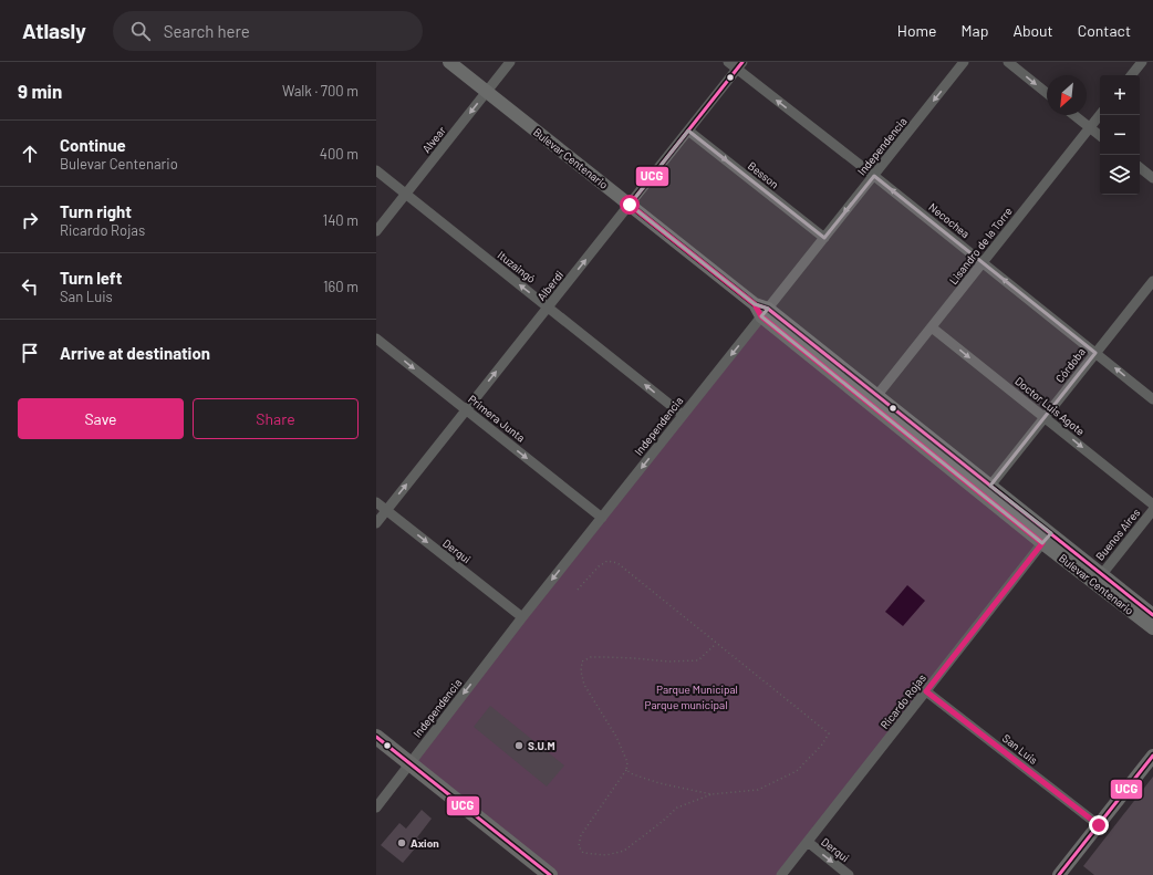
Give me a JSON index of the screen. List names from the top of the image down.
{
  "streets": {
    "main road": ["Bulevar Centenario"],
    "street": [
      "Alvear",
      "Independencia",
      "Besson",
      "Necochea",
      "Lisandro de la Torre",
      "Ituzaingó",
      "Alberdi",
      "Córdoba",
      "Doctor Luis Agote",
      "Primera Junta",
      "Buenos Aires",
      "Derqui",
      "Ricardo Rojas",
      "San Luis"
    ]
  },
  "crossings": [
    ["Alvear", "Bulevar Centenario"],
    ["Alvear", "Ituzaingó"],
    ["Independencia", "Bulevar Centenario"],
    ["Independencia", "Besson"],
    ["Independencia", "Necochea"],
    ["Independencia", "Ituzaingó"],
    ["Independencia", "Primera Junta"],
    ["Independencia", "Derqui"],
    ["Bulevar Centenario", "Lisandro de la Torre"],
    ["Bulevar Centenario", "Alberdi"],
    ["Bulevar Centenario", "Córdoba"],
    ["Bulevar Centenario", "Buenos Aires"],
    ["Bulevar Centenario", "Ricardo Rojas"],
    ["Besson", "Alberdi"],
    ["Necochea", "Lisandro de la Torre"],
    ["Necochea", "Alberdi"],
    ["Necochea", "Córdoba"],
    ["Lisandro de la Torre", "Doctor Luis Agote"],
    ["Ituzaingó", "Alberdi"],
    ["Alberdi", "Primera Junta"],
    ["Alberdi", "Derqui"],
    ["Córdoba", "Doctor Luis Agote"],
    ["Derqui", "Ricardo Rojas"],
    ["Ricardo Rojas", "San Luis"]
  ],
  "one_way": [
    "Alvear",
    "Independencia",
    "Besson",
    "Necochea",
    "Ituzaingó",
    "Alberdi",
    "Doctor Luis Agote",
    "Primera Junta",
    "Derqui"
  ],
  "parks": ["Parque Municipal", "Parque municipal"],
  "places": ["S.U.M", "Axion"],
  "lines": ["transit line UCG"],
  "north": "bottom left",
  "page": {
    "header": "Atlasly",
    "search": "Search here",
    "nav": [
      "Home",
      "Map",
      "About",
      "Contact"
    ],
    "heading": ["9 min", "Walk · 700 m"],
    "map_buttons": ["+", "−"],
    "list": [
      ["Continue", "Bulevar Centenario", "400 m"],
      ["Turn right", "Ricardo Rojas", "140 m"],
      ["Turn left", "San Luis", "160 m"],
      "Arrive at destination"
    ],
    "buttons": ["Save", "Share"]
  }
}
